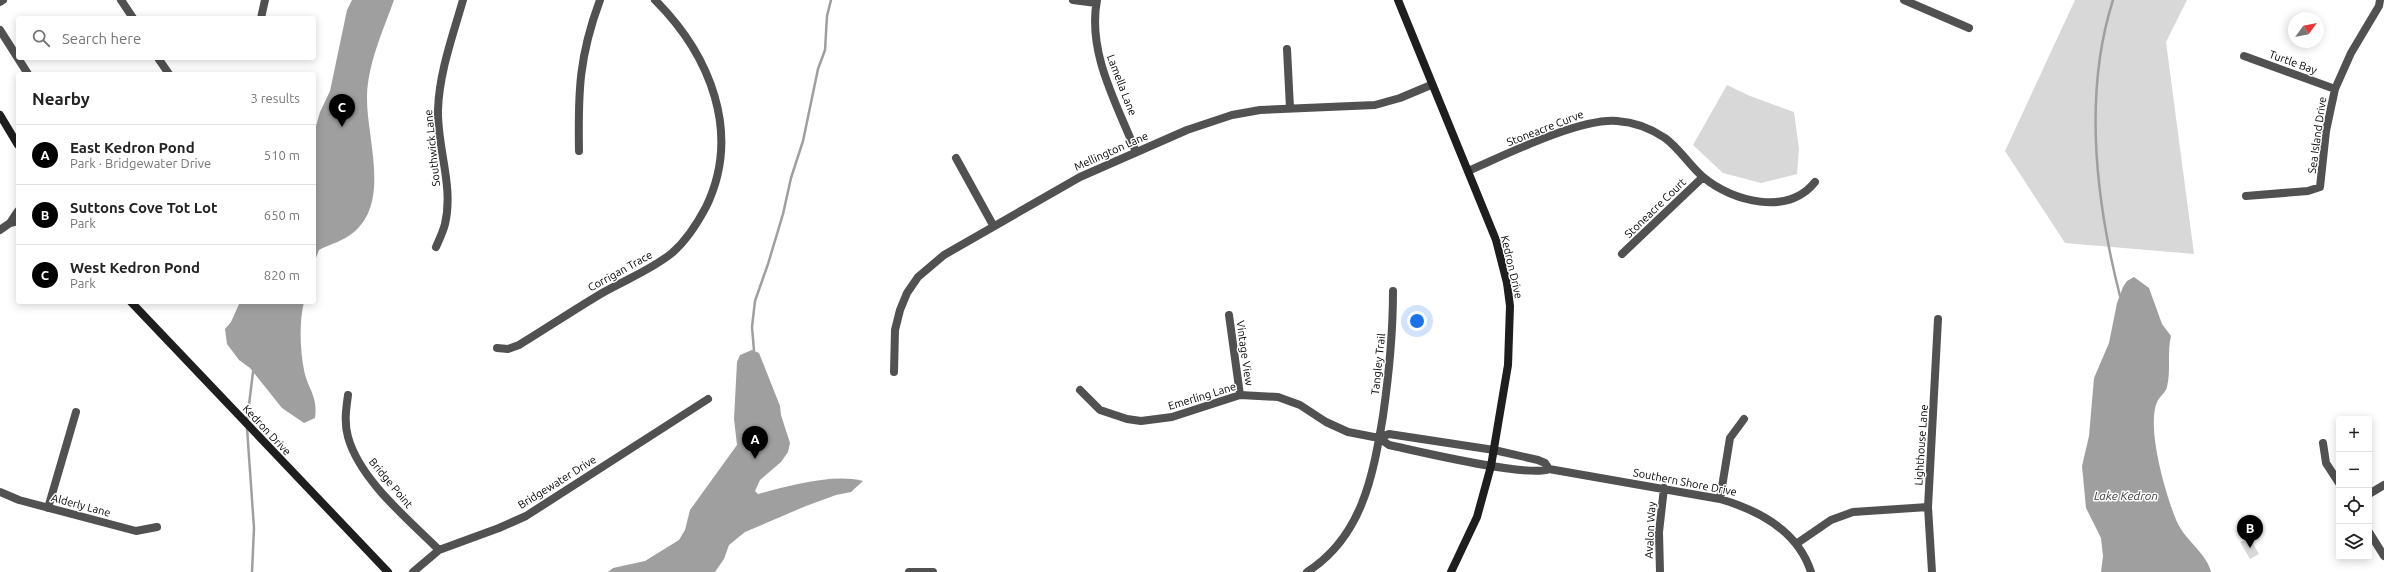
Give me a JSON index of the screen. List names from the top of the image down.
{
  "streets": {
    "street": [
      "Turtle Bay",
      "Lamella Lane",
      "Stoneacre Curve",
      "Sea Island Drive",
      "Southwick Lane",
      "Mellington Lane",
      "Stoneacre Court",
      "Kedron Drive",
      "Corrigan Trace",
      "Vintage View",
      "Tangley Trail",
      "Emerling Lane",
      "Lighthouse Lane",
      "Bridgewater Drive",
      "Southern Shore Drive",
      "Bridge Point",
      "Alderly Lane",
      "Avalon Way"
    ]
  },
  "crossings": [
    ["Turtle Bay", "Sea Island Drive"],
    ["Lamella Lane", "Mellington Lane"],
    ["Stoneacre Curve", "Stoneacre Court"],
    ["Stoneacre Curve", "Kedron Drive"],
    ["Mellington Lane", "Kedron Drive"],
    ["Kedron Drive", "Emerling Lane"],
    ["Kedron Drive", "Southern Shore Drive"],
    ["Vintage View", "Emerling Lane"],
    ["Tangley Trail", "Emerling Lane"],
    ["Emerling Lane", "Southern Shore Drive"],
    ["Bridgewater Drive", "Bridge Point"],
    ["Southern Shore Drive", "Avalon Way"]
  ],
  "water": ["Lake Kedron"],
  "north": "top right",
  "page": {
    "search": "Search here",
    "heading": ["Nearby", "3 results"],
    "pins": ["C", "A", "B"],
    "list": [
      {
        "mark": "A",
        "name": "East Kedron Pond",
        "note": "Park · Bridgewater Drive",
        "value": "510 m"
      },
      {
        "mark": "B",
        "name": "Suttons Cove Tot Lot",
        "note": "Park",
        "value": "650 m"
      },
      {
        "mark": "C",
        "name": "West Kedron Pond",
        "note": "Park",
        "value": "820 m"
      }
    ],
    "map_buttons": ["+", "−"]
  }
}
